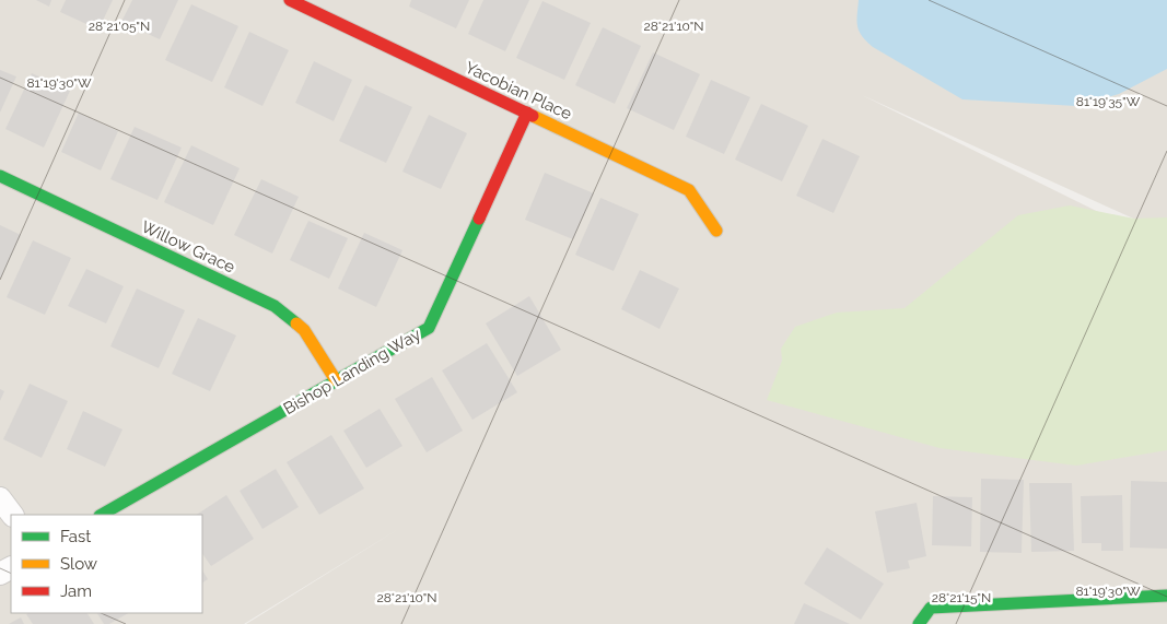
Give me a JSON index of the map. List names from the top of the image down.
{
  "streets": {
    "street": ["Yacobian Place", "Willow Grace", "Bishop Landing Way"]
  },
  "crossings": [
    ["Yacobian Place", "Bishop Landing Way"],
    ["Willow Grace", "Bishop Landing Way"]
  ],
  "legend": ["Fast", "Slow", "Jam"],
  "coordinates": [
    "28°21'05\"N",
    "28°21'10\"N",
    "81°19'30\"W",
    "81°19'35\"W",
    "28°21'15\"N"
  ]
}
